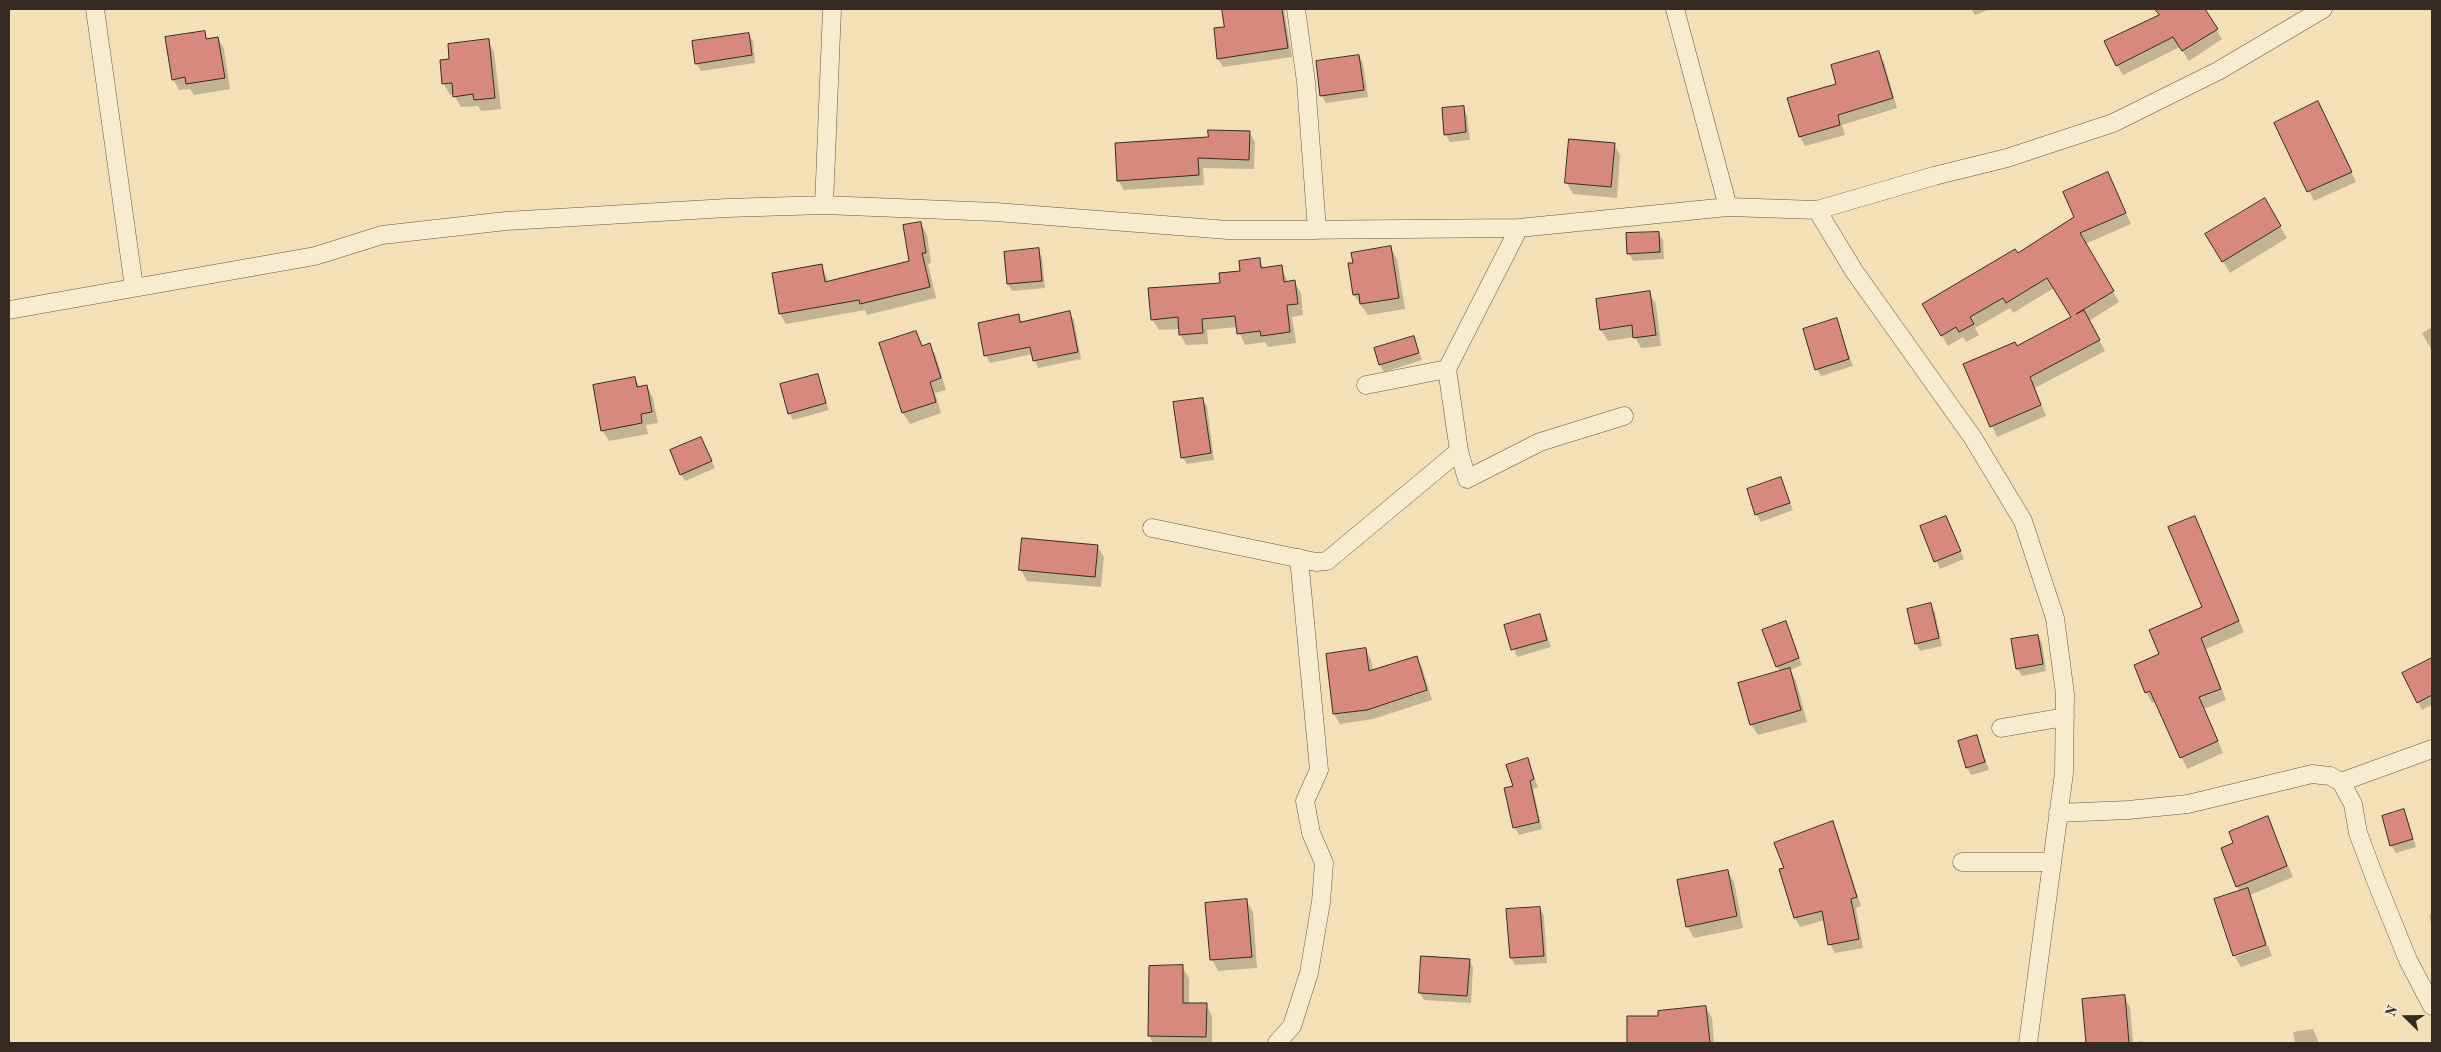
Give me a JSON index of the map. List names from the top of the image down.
{
  "north": "left"
}
